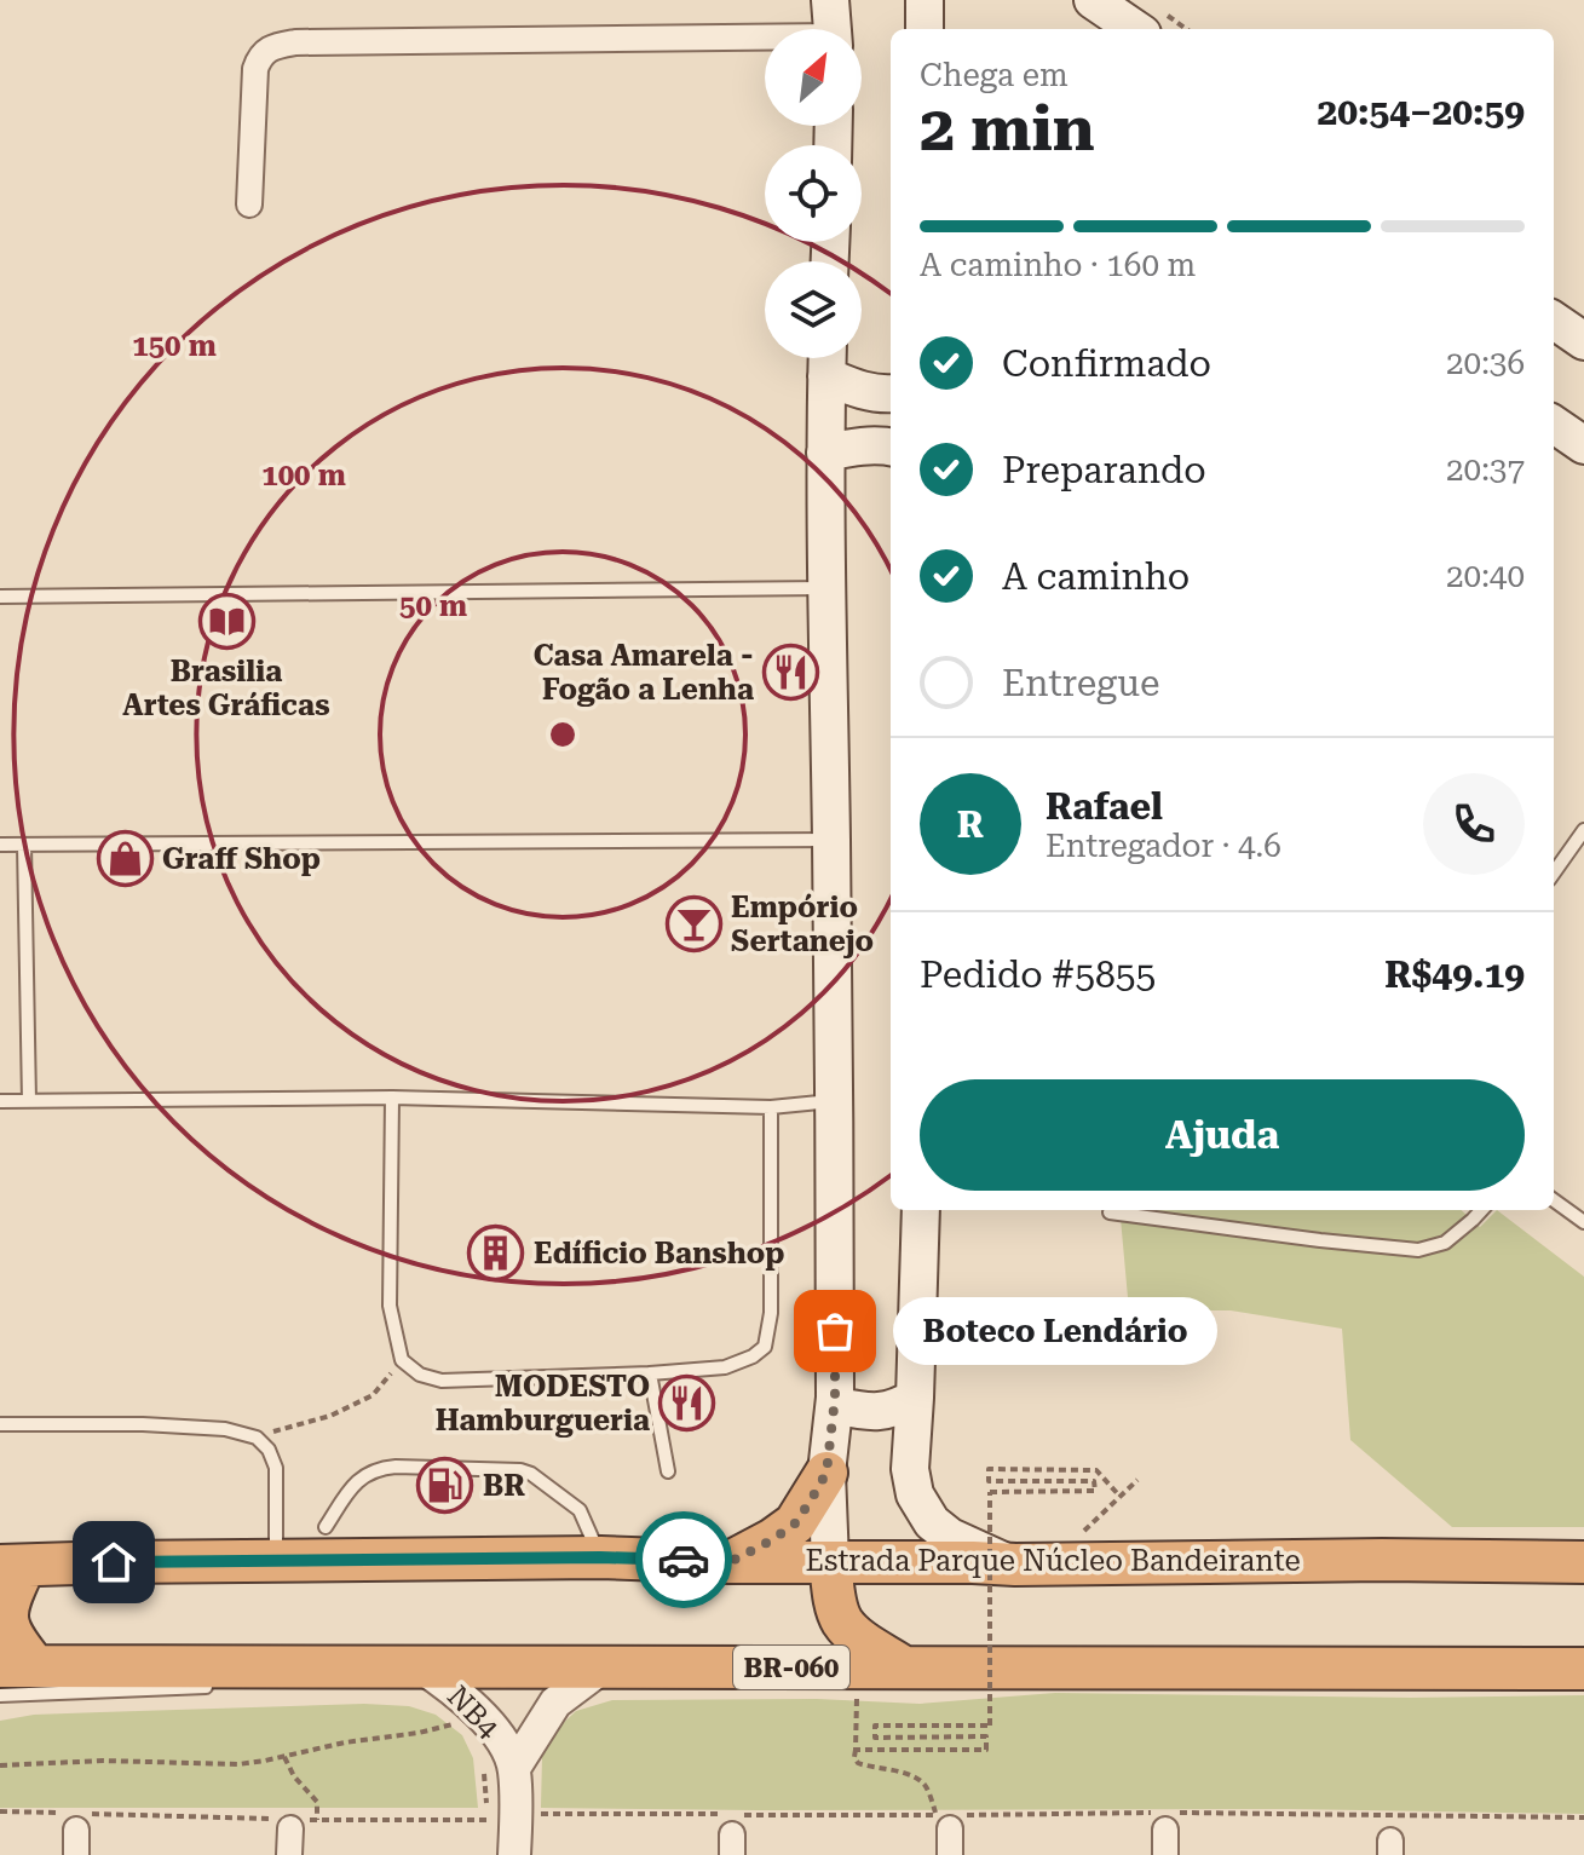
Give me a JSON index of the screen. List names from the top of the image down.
{
  "streets": {
    "highway": ["Estrada Parque Núcleo Bandeirante", "BR-060"],
    "street": ["NB4"]
  },
  "crossings": [
    ["BR-060", "NB4"]
  ],
  "places": {
    "library": ["Brasilia Artes Gráficas"],
    "restaurant": ["Casa Amarela - Fogão a Lenha", "MODESTO Hamburgueria"],
    "shop": ["Graff Shop"],
    "bar": ["Empório Sertanejo"],
    "building": ["Edíficio Banshop"],
    "other": ["Boteco Lendário"],
    "fuel station": ["BR"]
  },
  "north": "top right",
  "page": {
    "heading": ["2 min", "Chega em", "20:54–20:59"],
    "panel": [
      "Rafael",
      "Entregador · 4.6",
      "Pedido #5855",
      "R$49.19"
    ],
    "bar": "A caminho · 160 m",
    "list": [
      ["Confirmado", "20:36"],
      ["Preparando", "20:37"],
      ["A caminho", "20:40"],
      "Entregue"
    ],
    "round": "R",
    "buttons": "Ajuda",
    "bubble": "Boteco Lendário"
  },
  "rings": ["150 m", "100 m", "50 m"]
}
